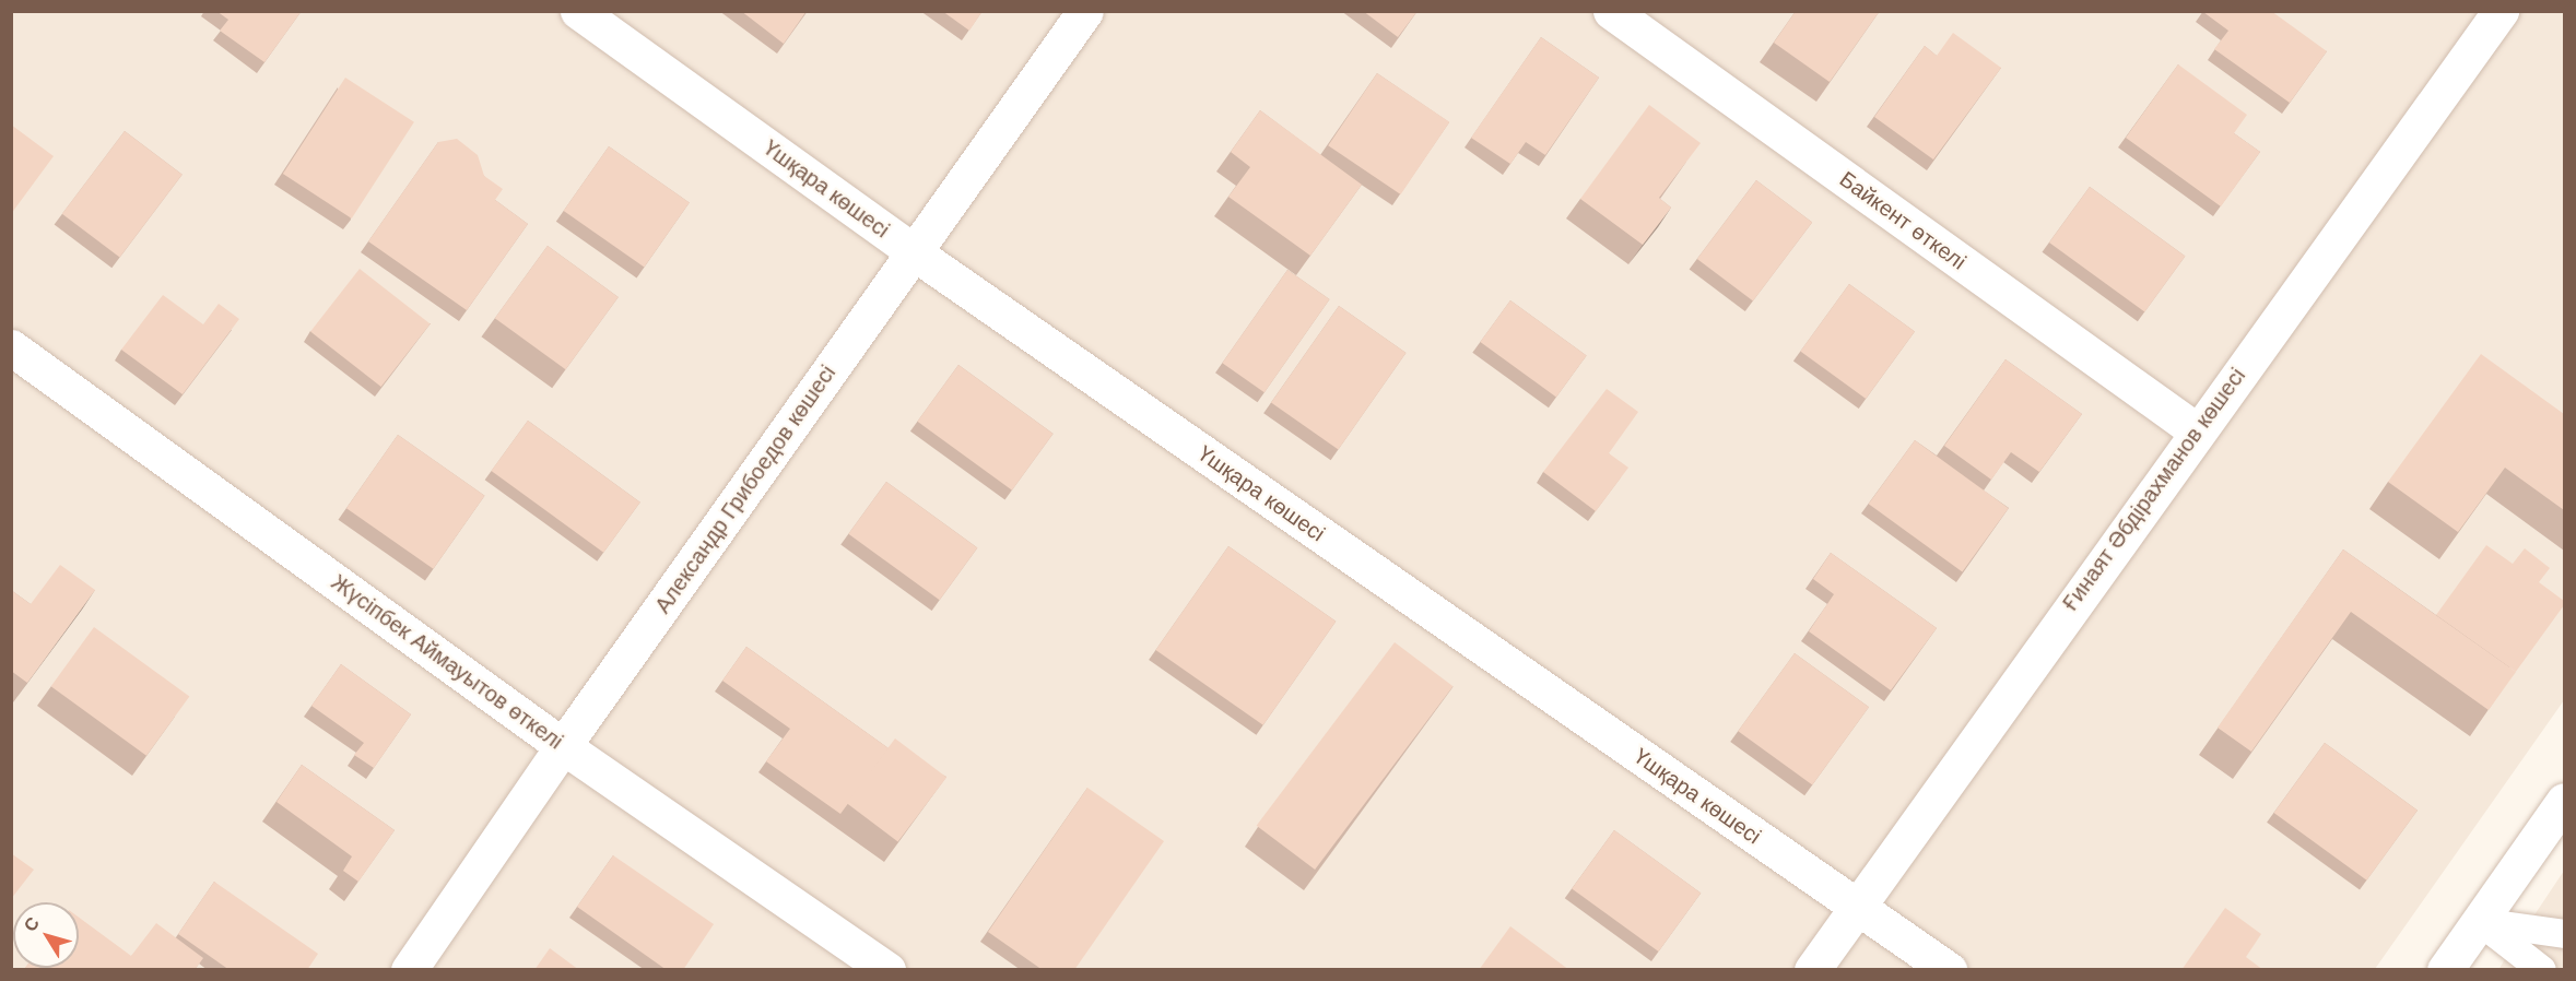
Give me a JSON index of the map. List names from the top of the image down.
{
  "streets": {
    "street": [
      "Үшқара көшесі",
      "Байкент өткелі",
      "Александр Грибоедов көшесі",
      "Ғинаят Әбдірахманов көшесі",
      "Жүсіпбек Аймауытов өткелі"
    ]
  },
  "crossings": [
    ["Үшқара көшесі", "Александр Грибоедов көшесі"],
    ["Үшқара көшесі", "Ғинаят Әбдірахманов көшесі"],
    ["Байкент өткелі", "Ғинаят Әбдірахманов көшесі"],
    ["Александр Грибоедов көшесі", "Жүсіпбек Аймауытов өткелі"]
  ],
  "north": "top left"
}
